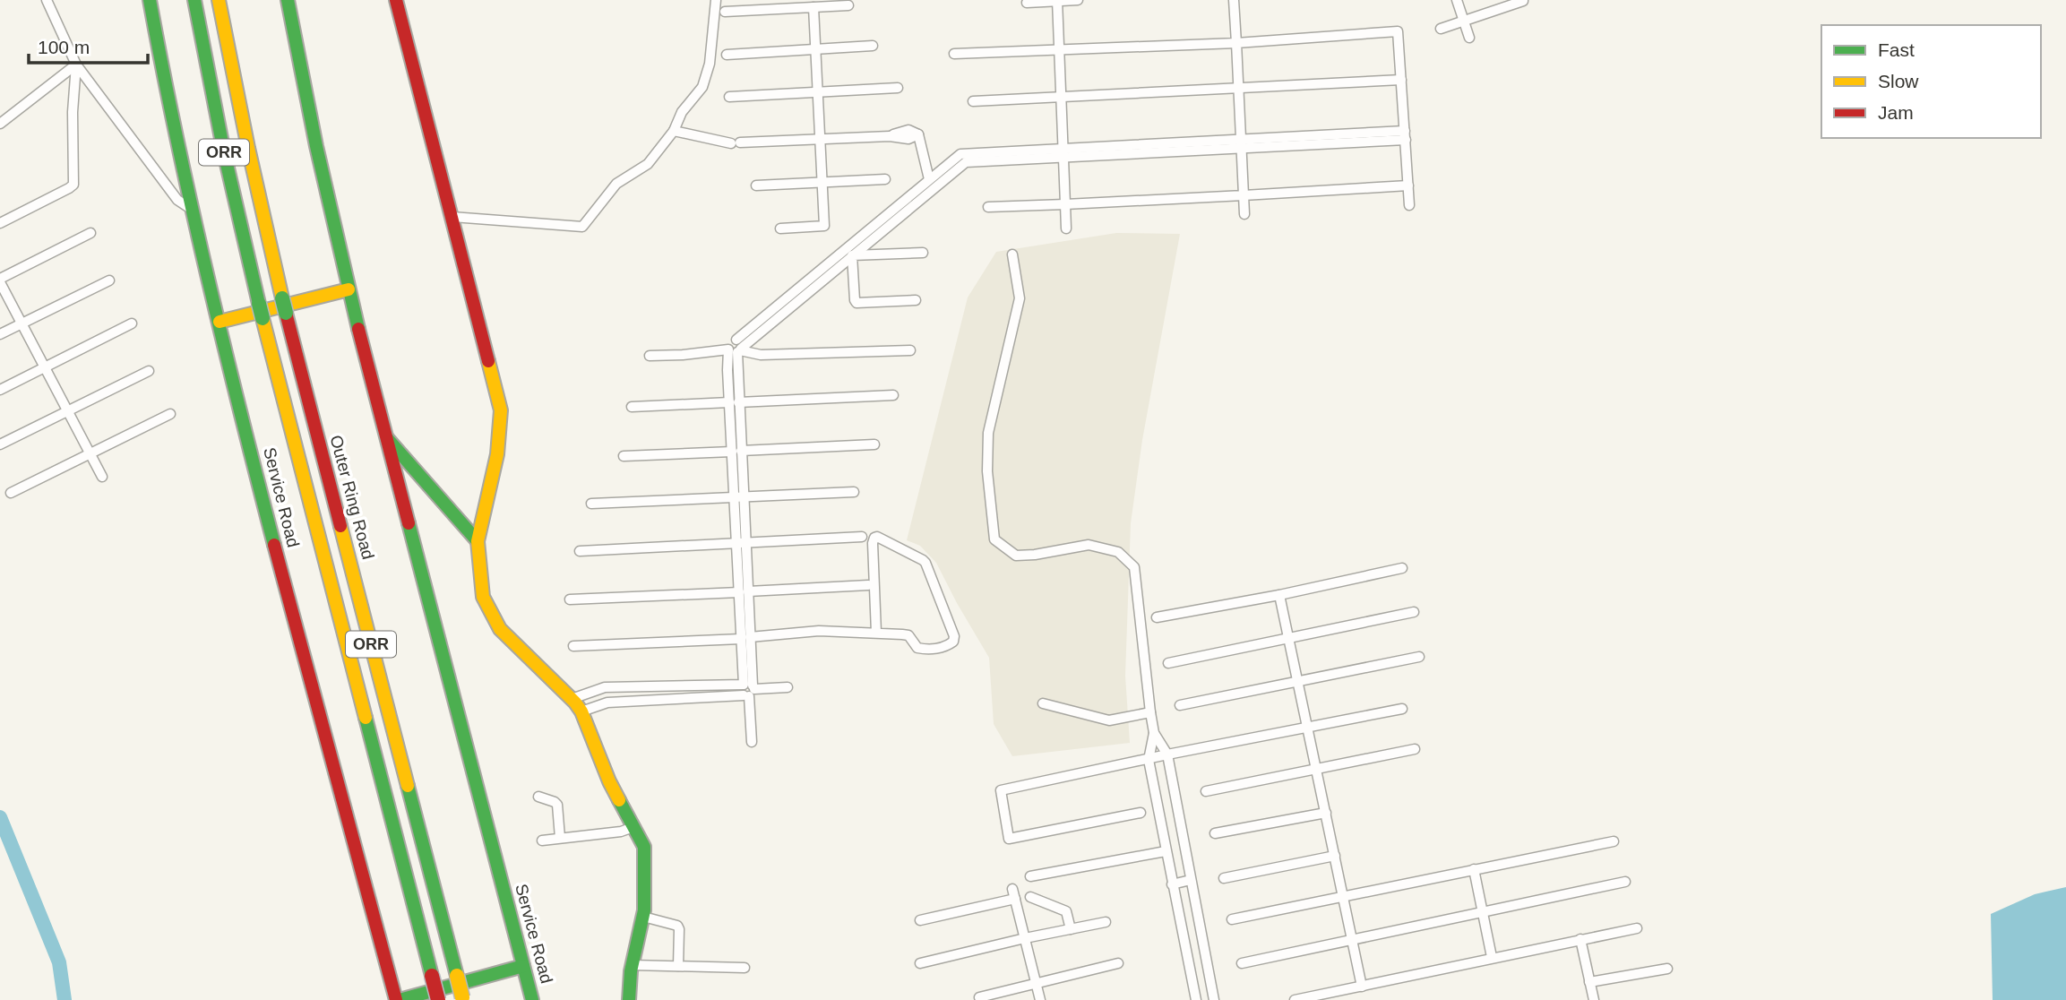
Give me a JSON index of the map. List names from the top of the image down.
{
  "streets": {
    "main road": ["ORR", "Service Road", "Outer Ring Road"]
  },
  "legend": ["Fast", "Slow", "Jam"],
  "scale_bar": "100 m"
}
